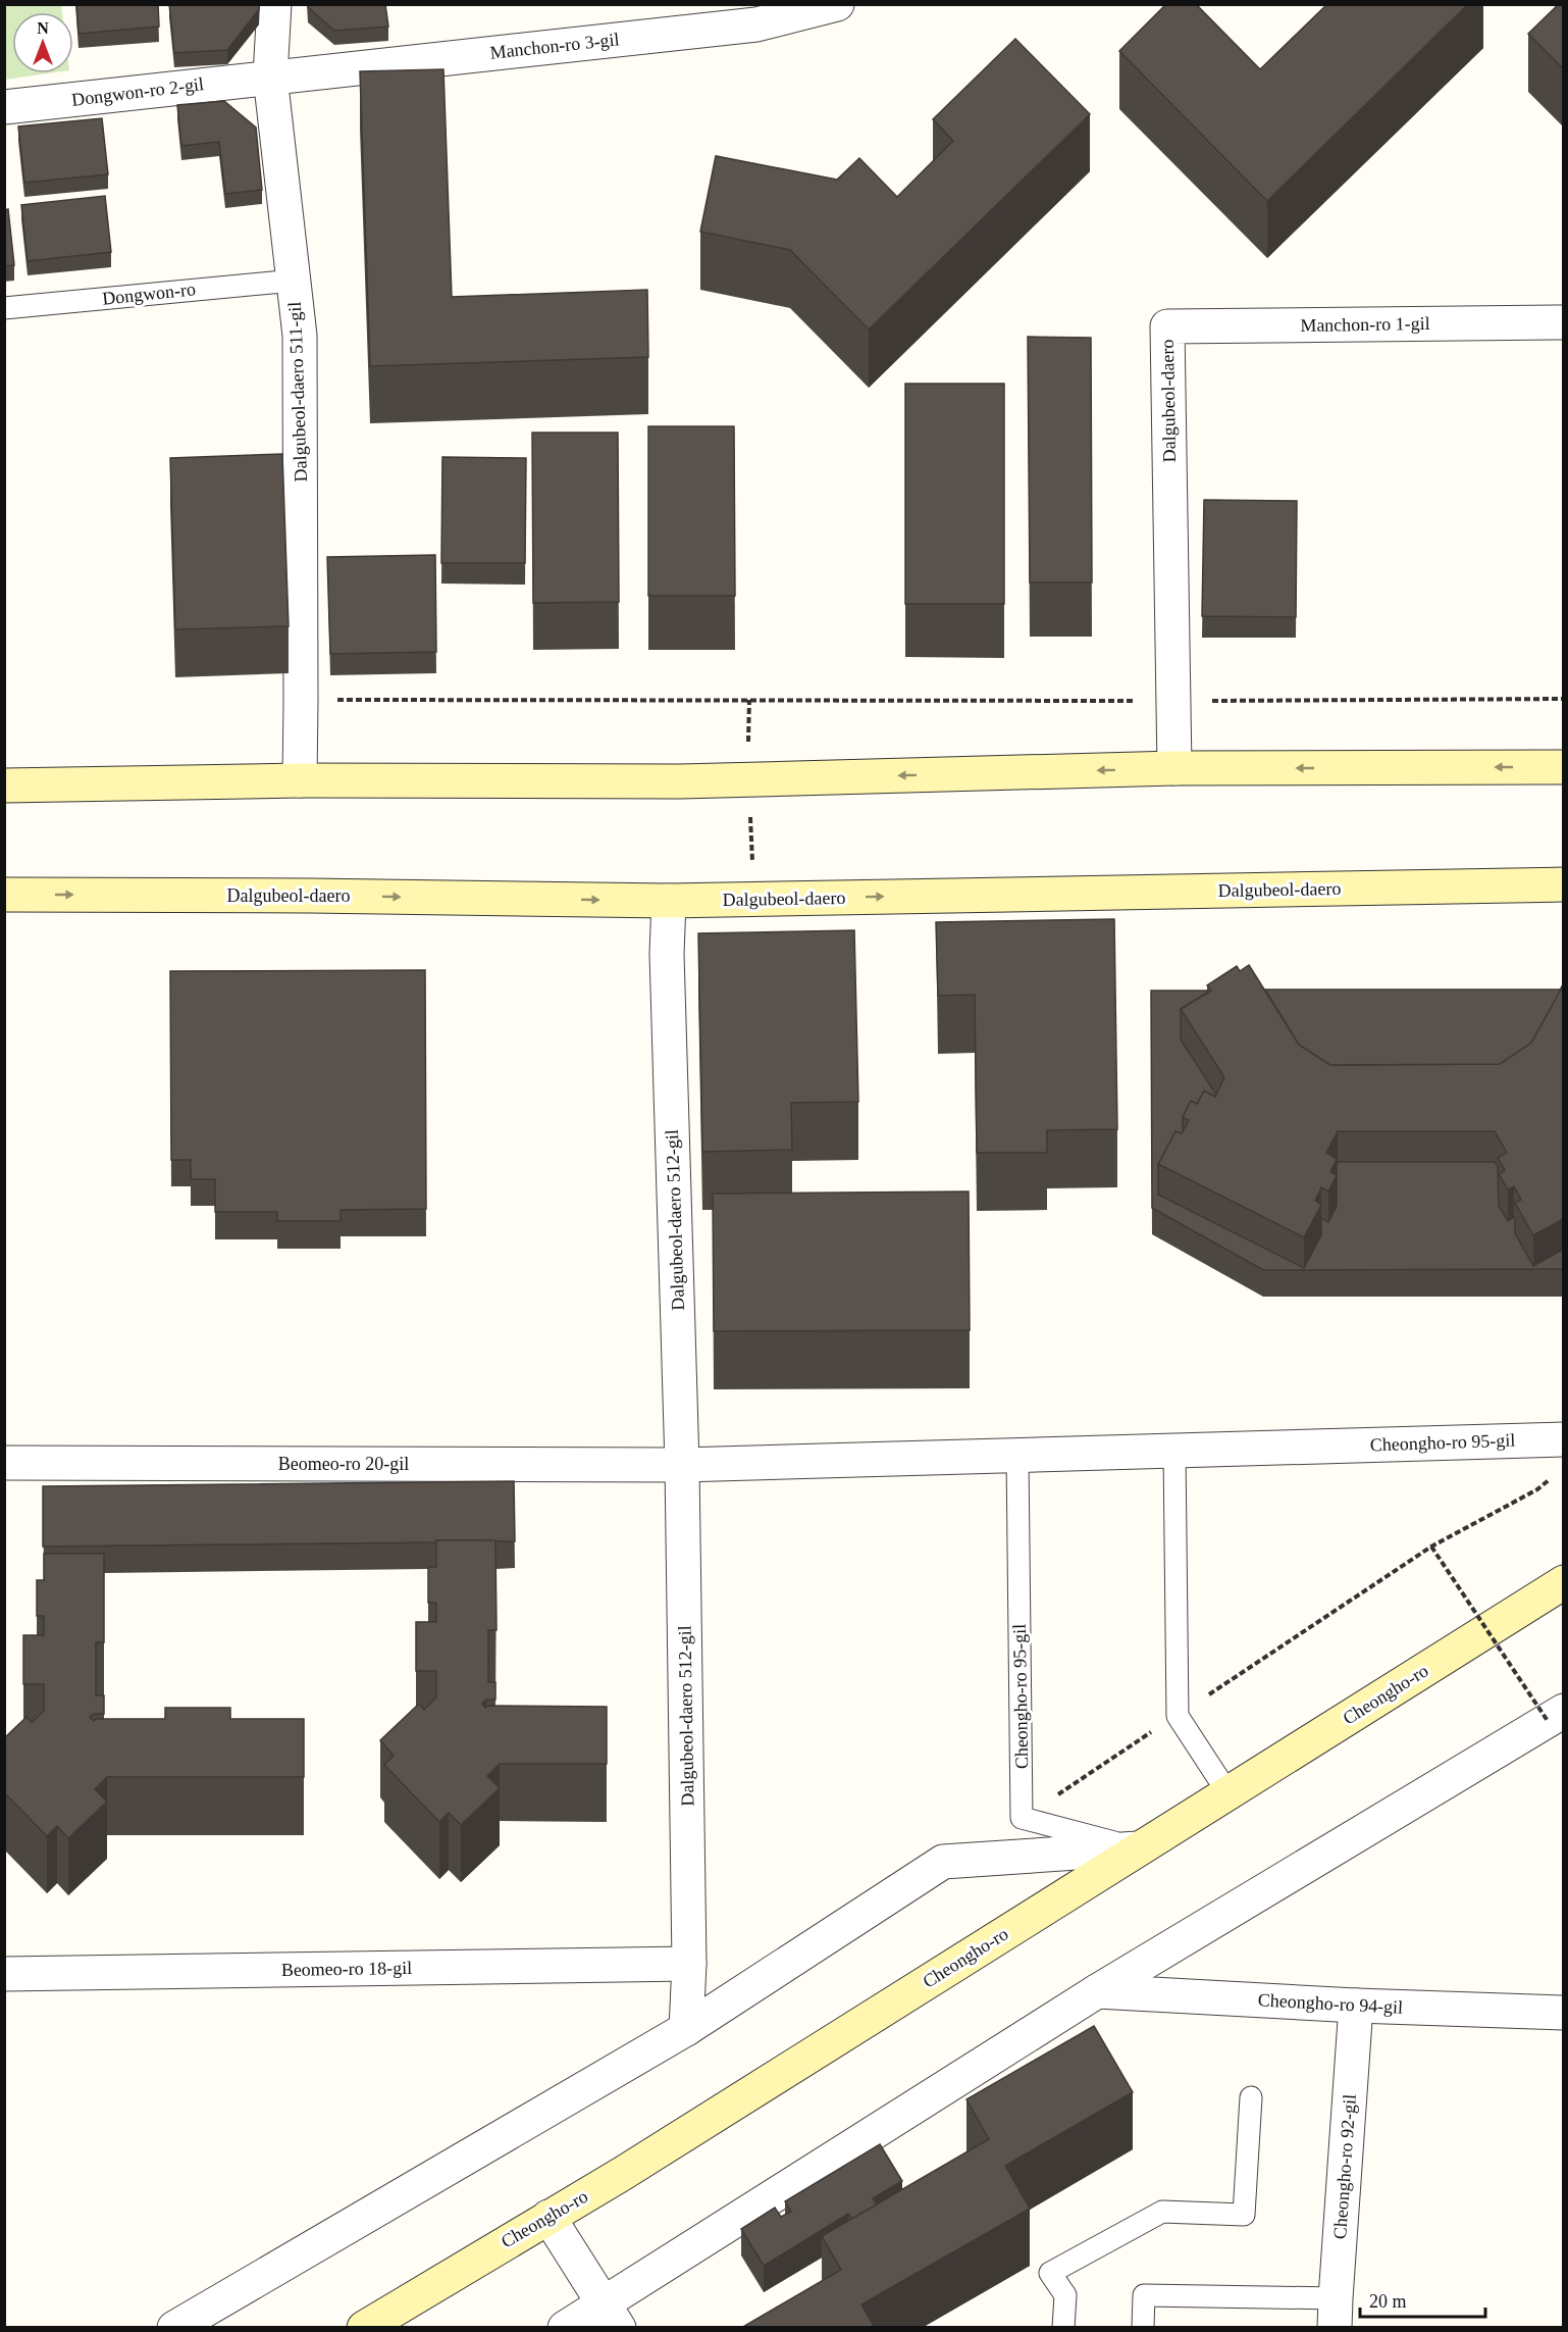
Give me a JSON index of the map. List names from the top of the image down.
{
  "streets": {
    "main road": ["Dalgubeol-daero", "Cheongho-ro"],
    "street": [
      "Manchon-ro 3-gil",
      "Dongwon-ro 2-gil",
      "Manchon-ro 1-gil",
      "Dalgubeol-daero 511-gil",
      "Dalgubeol-daero 512-gil",
      "Cheongho-ro 95-gil",
      "Beomeo-ro 20-gil",
      "Beomeo-ro 18-gil",
      "Cheongho-ro 94-gil",
      "Cheongho-ro 92-gil"
    ],
    "lane": ["Dongwon-ro"]
  },
  "crossings": [
    ["Manchon-ro 3-gil", "Dongwon-ro 2-gil"],
    ["Manchon-ro 3-gil", "Dalgubeol-daero 511-gil"],
    ["Dongwon-ro 2-gil", "Dalgubeol-daero 511-gil"],
    ["Dongwon-ro", "Dalgubeol-daero 511-gil"],
    ["Manchon-ro 1-gil", "Dalgubeol-daero"],
    ["Dalgubeol-daero", "Dalgubeol-daero 512-gil"],
    ["Dalgubeol-daero 512-gil", "Cheongho-ro 95-gil"],
    ["Dalgubeol-daero 512-gil", "Beomeo-ro 20-gil"],
    ["Dalgubeol-daero 512-gil", "Beomeo-ro 18-gil"],
    ["Cheongho-ro 95-gil", "Beomeo-ro 20-gil"],
    ["Cheongho-ro 94-gil", "Cheongho-ro 92-gil"]
  ],
  "one_way": ["Dalgubeol-daero"],
  "scale_bar": "20 m",
  "north": "top"
}
